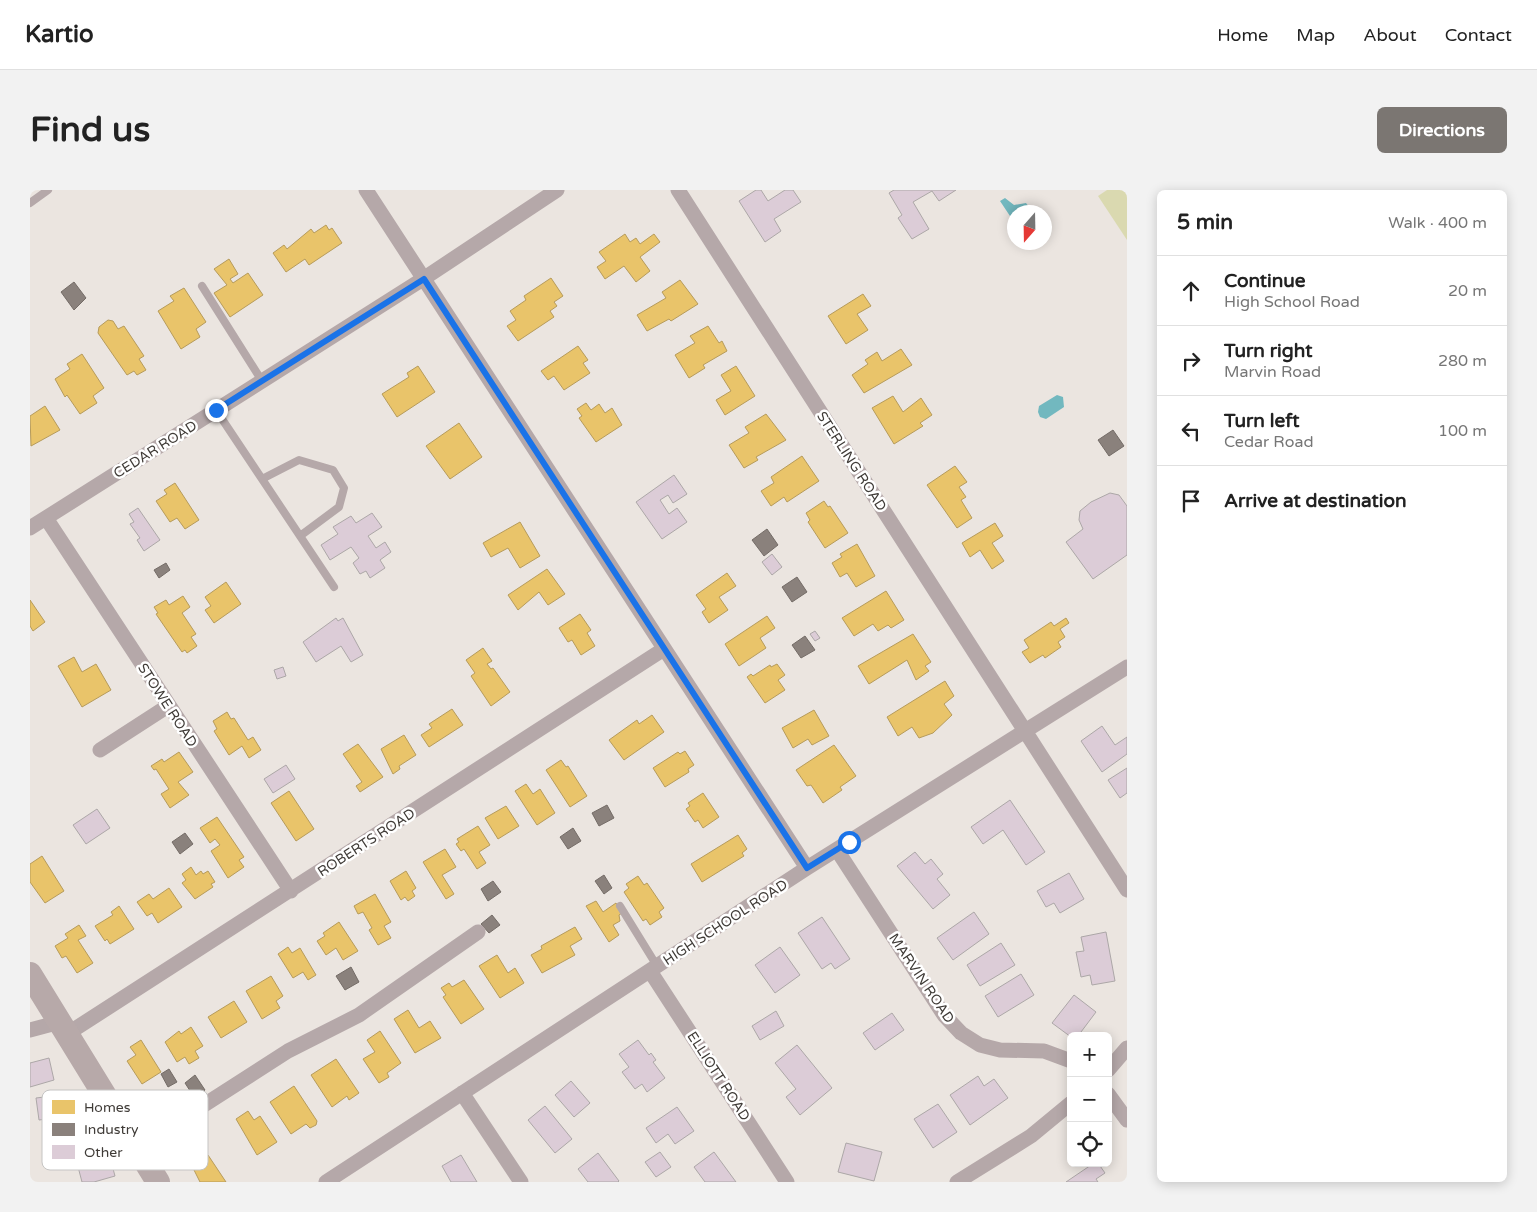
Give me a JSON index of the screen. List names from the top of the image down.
{
  "streets": {
    "street": [
      "CEDAR ROAD",
      "STERLING ROAD",
      "STOWE ROAD",
      "ROBERTS ROAD",
      "HIGH SCHOOL ROAD",
      "MARVIN ROAD",
      "ELLIOTT ROAD"
    ]
  },
  "crossings": [
    ["CEDAR ROAD", "STOWE ROAD"],
    ["STERLING ROAD", "HIGH SCHOOL ROAD"],
    ["STOWE ROAD", "ROBERTS ROAD"],
    ["HIGH SCHOOL ROAD", "MARVIN ROAD"],
    ["HIGH SCHOOL ROAD", "ELLIOTT ROAD"]
  ],
  "legend": ["Homes", "Industry", "Other"],
  "north": "bottom",
  "page": {
    "header": "Kartio",
    "nav": [
      "Home",
      "Map",
      "About",
      "Contact"
    ],
    "buttons": "Directions",
    "title": "Find us",
    "heading": ["5 min", "Walk · 400 m"],
    "list": [
      ["Continue", "High School Road", "20 m"],
      ["Turn right", "Marvin Road", "280 m"],
      ["Turn left", "Cedar Road", "100 m"],
      "Arrive at destination"
    ],
    "map_buttons": ["+", "−"]
  }
}
